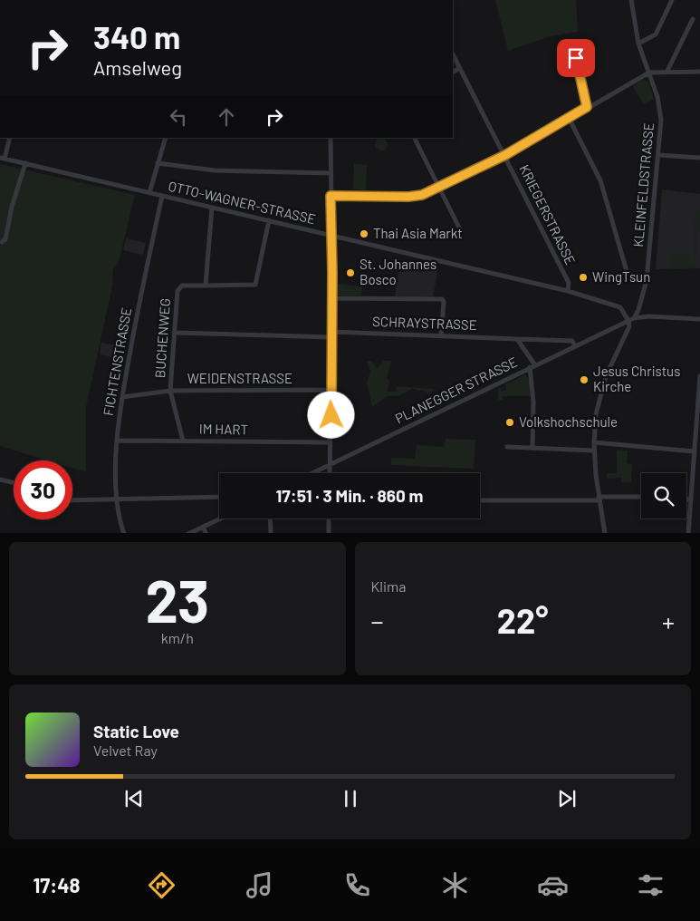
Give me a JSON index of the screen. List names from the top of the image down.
{
  "streets": {
    "street": [
      "KLEINFELDSTRASSE",
      "OTTO-WAGNER-STRASSE",
      "KRIEGERSTRASSE",
      "SCHRAYSTRASSE",
      "BUCHENWEG",
      "FICHTENSTRASSE",
      "WEIDENSTRASSE",
      "PLANEGGER STRASSE",
      "IM HART"
    ]
  },
  "crossings": [
    ["KLEINFELDSTRASSE", "OTTO-WAGNER-STRASSE"],
    ["KLEINFELDSTRASSE", "PLANEGGER STRASSE"],
    ["OTTO-WAGNER-STRASSE", "KRIEGERSTRASSE"],
    ["OTTO-WAGNER-STRASSE", "FICHTENSTRASSE"],
    ["OTTO-WAGNER-STRASSE", "PLANEGGER STRASSE"],
    ["SCHRAYSTRASSE", "BUCHENWEG"],
    ["SCHRAYSTRASSE", "PLANEGGER STRASSE"],
    ["BUCHENWEG", "WEIDENSTRASSE"],
    ["BUCHENWEG", "IM HART"],
    ["FICHTENSTRASSE", "WEIDENSTRASSE"],
    ["FICHTENSTRASSE", "IM HART"]
  ],
  "places": [
    "Thai Asia Markt",
    "St. Johannes Bosco",
    "WingTsun",
    "Jesus Christus Kirche",
    "Volkshochschule"
  ],
  "page": {
    "turn": ["340 m", "Amselweg"],
    "limit": "30",
    "trip": "17:51 · 3 Min. · 860 m",
    "tile": [
      ["23", "km/h"],
      "Klima"
    ],
    "heat": ["−", "22°", "+"],
    "song": ["Static Love", "Velvet Ray"],
    "tabs": "17:48"
  }
}
